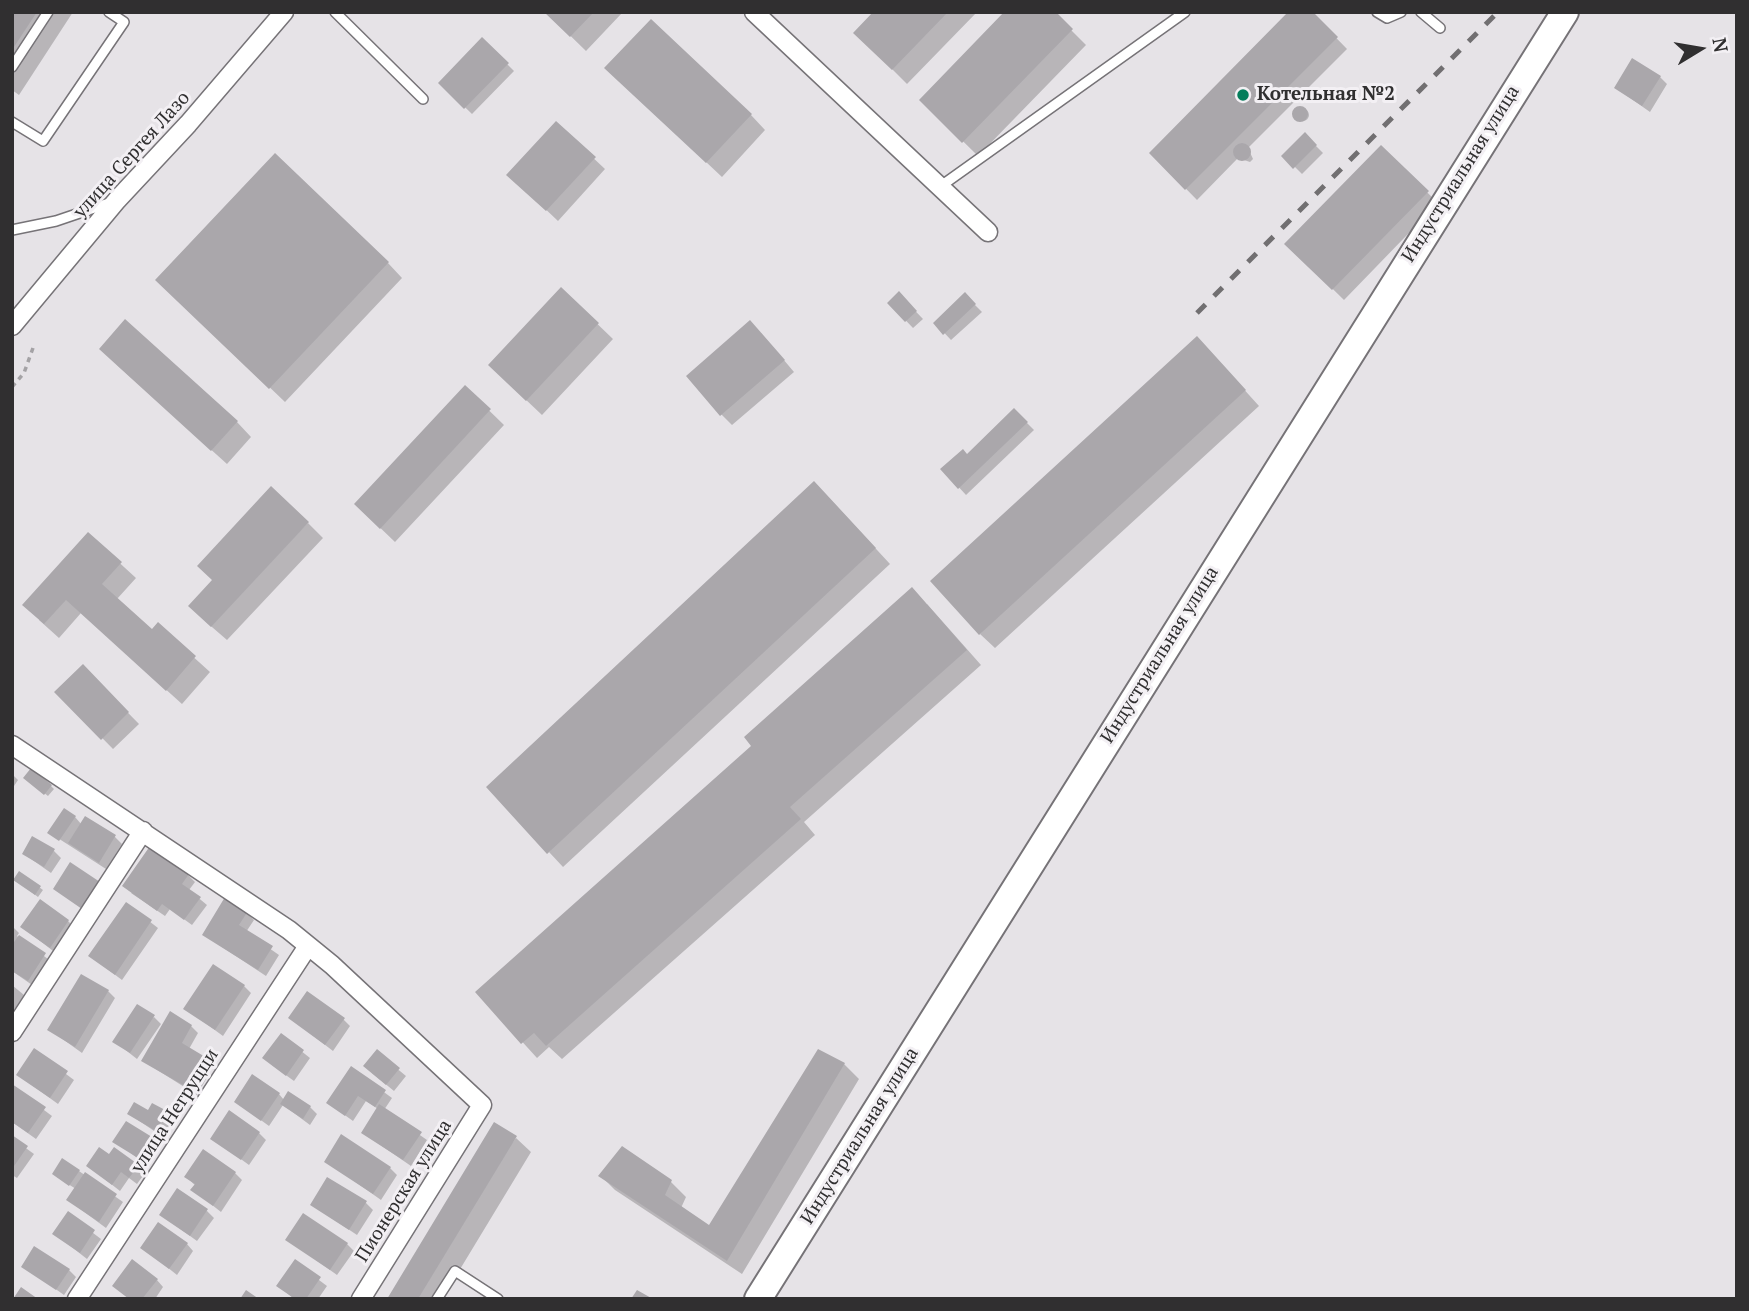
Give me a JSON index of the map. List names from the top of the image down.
{
  "streets": {
    "main road": ["Индустриальная улица"],
    "street": ["улица Сергея Лазо", "улица Негруцци", "Пионерская улица"]
  },
  "crossings": [
    ["улица Негруцци", "Пионерская улица"]
  ],
  "places": ["Котельная №2"],
  "north": "right"
}
